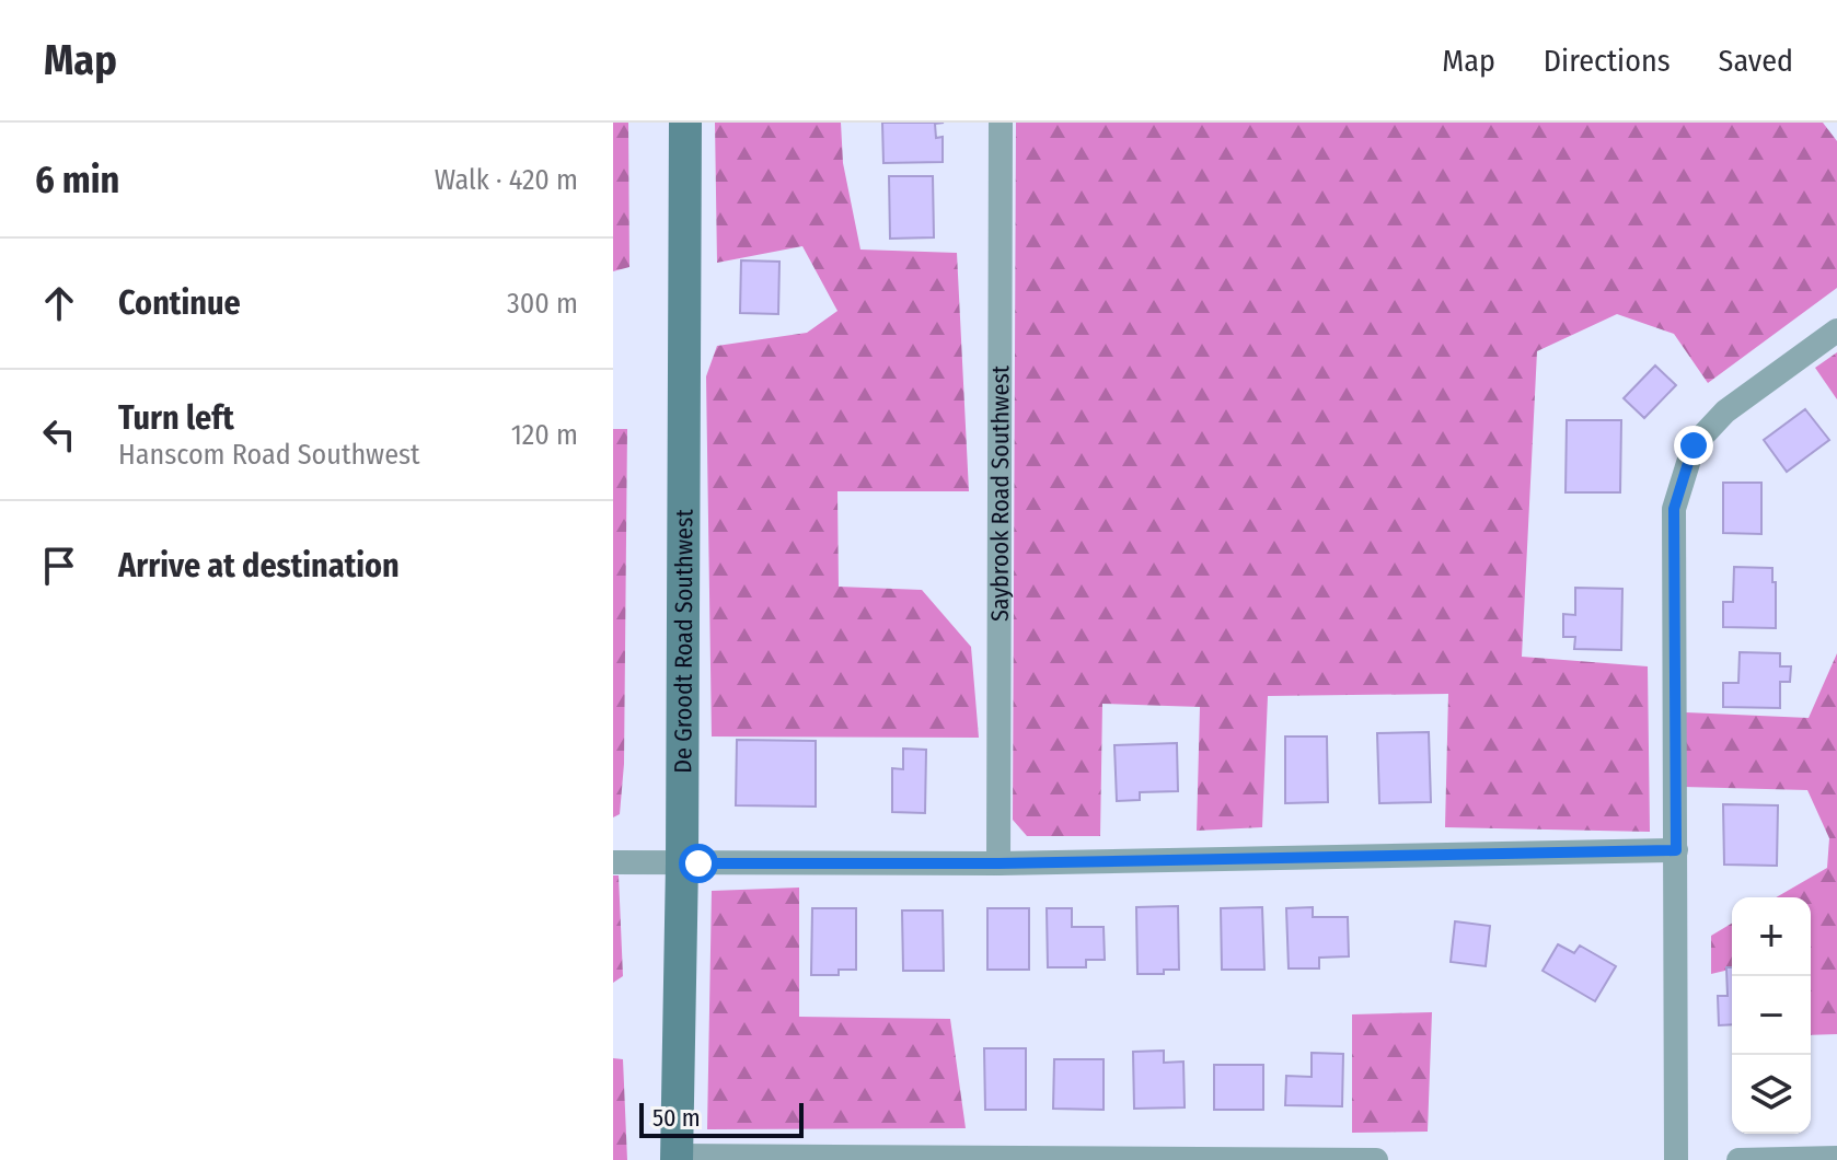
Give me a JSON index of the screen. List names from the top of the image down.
{
  "streets": {
    "street": ["Saybrook Road Southwest", "De Groodt Road Southwest"]
  },
  "scale_bar": "50 m",
  "page": {
    "header": "Map",
    "nav": ["Map", "Directions", "Saved"],
    "heading": ["6 min", "Walk · 420 m"],
    "list": [
      ["Continue", "300 m"],
      ["Turn left", "Hanscom Road Southwest", "120 m"],
      "Arrive at destination"
    ],
    "map_buttons": ["+", "−"],
    "scale": "50 m"
  }
}
